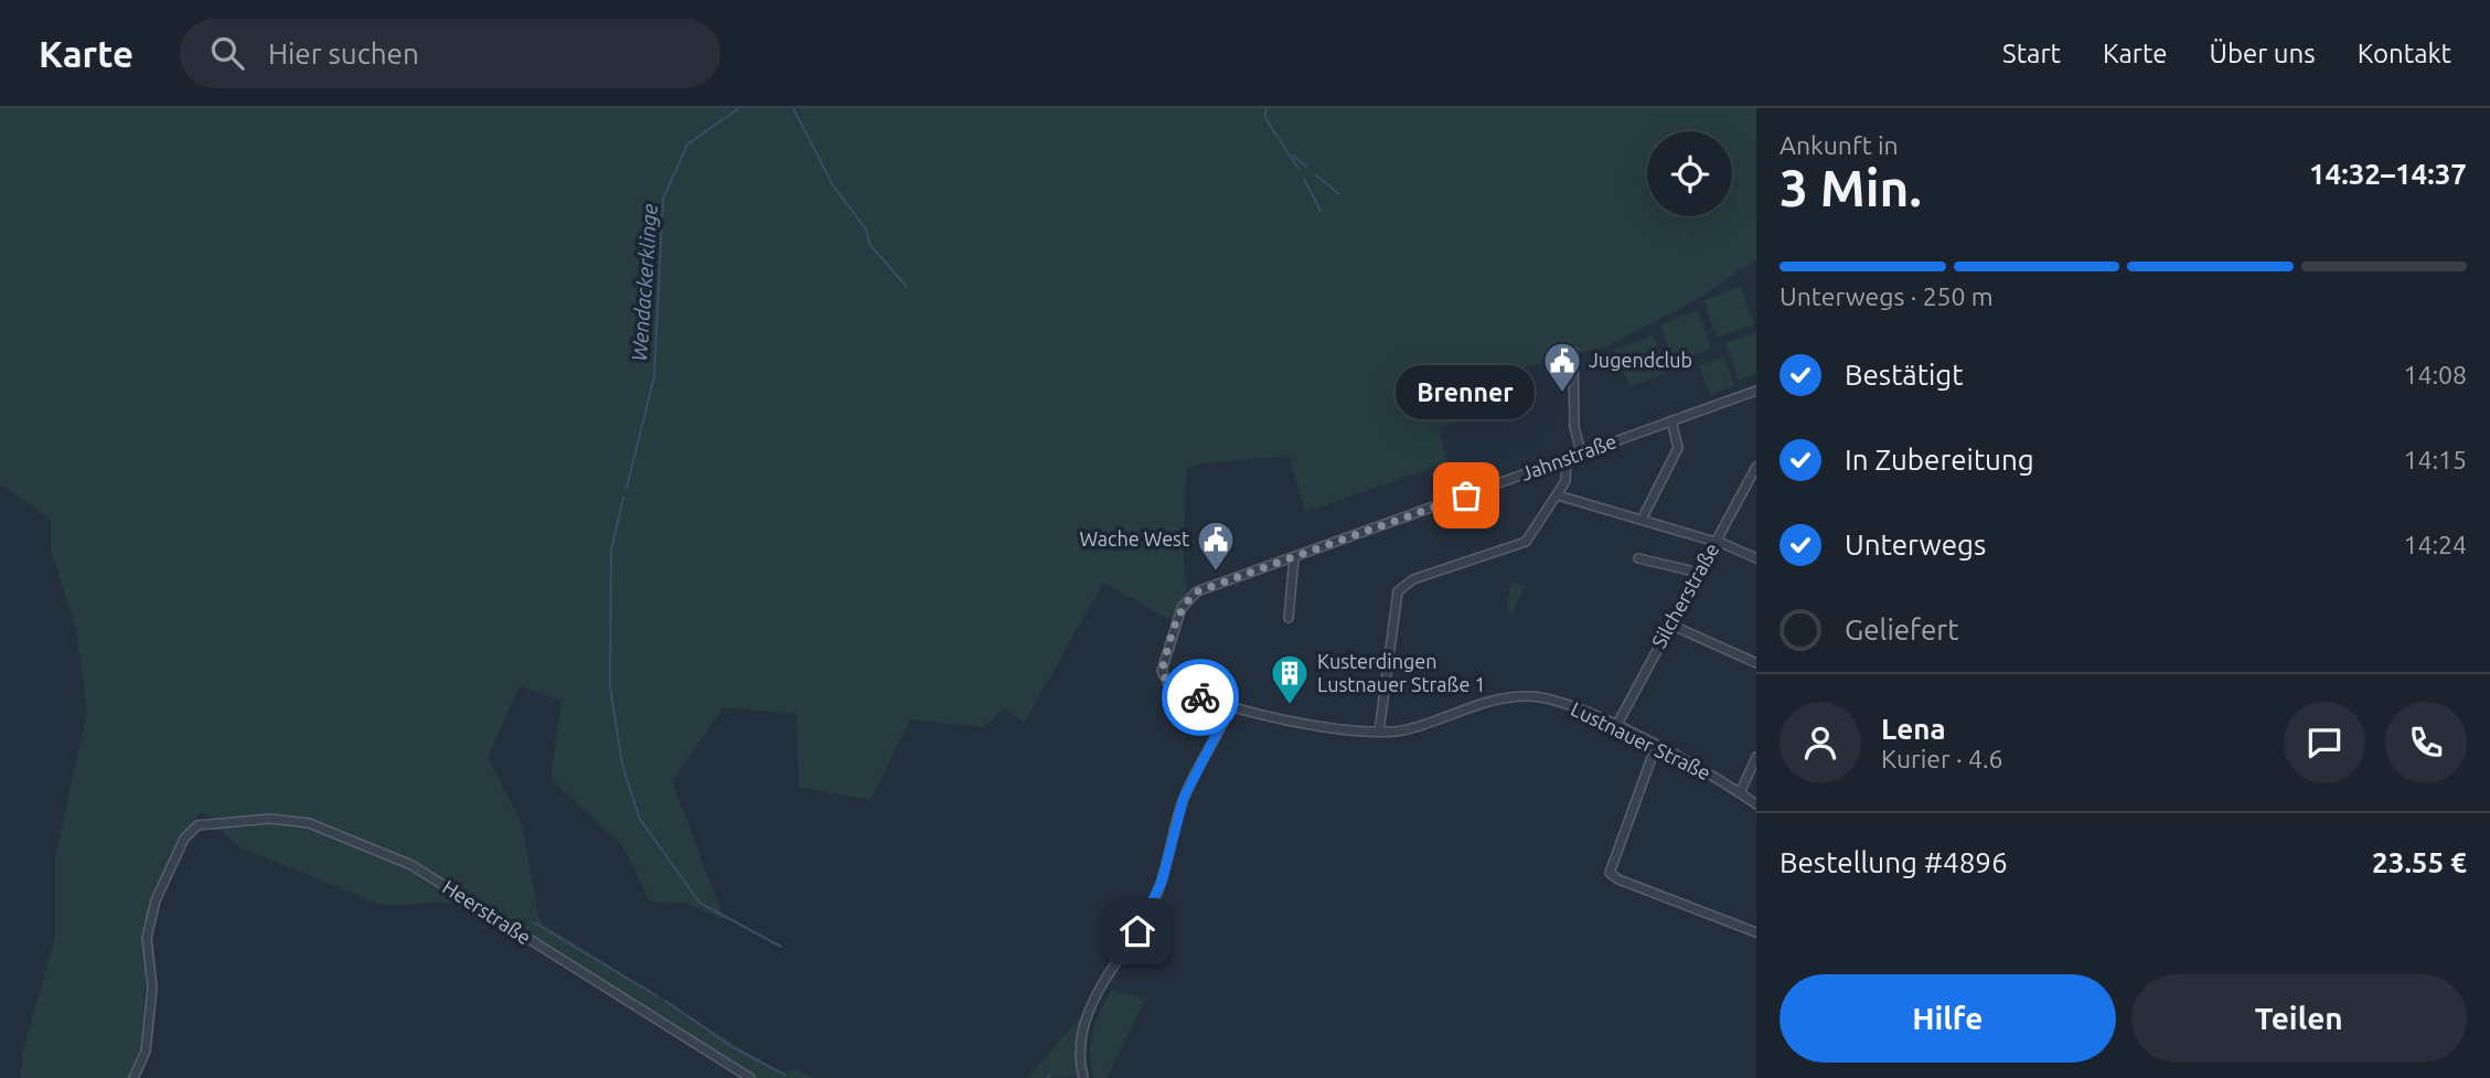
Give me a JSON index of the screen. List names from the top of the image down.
{
  "streets": {
    "street": [
      "Jahnstraße",
      "Silcherstraße",
      "Lustnauer Straße",
      "Heerstraße"
    ]
  },
  "crossings": [
    ["Jahnstraße", "Lustnauer Straße"],
    ["Silcherstraße", "Lustnauer Straße"]
  ],
  "water": ["Wendackerklinge"],
  "places": {
    "public building": ["Jugendclub", "Wache West"],
    "other": ["Brenner"],
    "building": ["Kusterdingen Lustnauer Straße 1"]
  },
  "page": {
    "header": "Karte",
    "search": "Hier suchen",
    "nav": [
      "Start",
      "Karte",
      "Über uns",
      "Kontakt"
    ],
    "heading": ["3 Min.", "Ankunft in", "14:32–14:37"],
    "panel": [
      "Lena",
      "Kurier · 4.6",
      "Bestellung #4896",
      "23.55 €"
    ],
    "bar": "Unterwegs · 250 m",
    "list": [
      ["Bestätigt", "14:08"],
      ["In Zubereitung", "14:15"],
      ["Unterwegs", "14:24"],
      "Geliefert"
    ],
    "bubble": "Brenner",
    "buttons": ["Hilfe", "Teilen"]
  }
}
